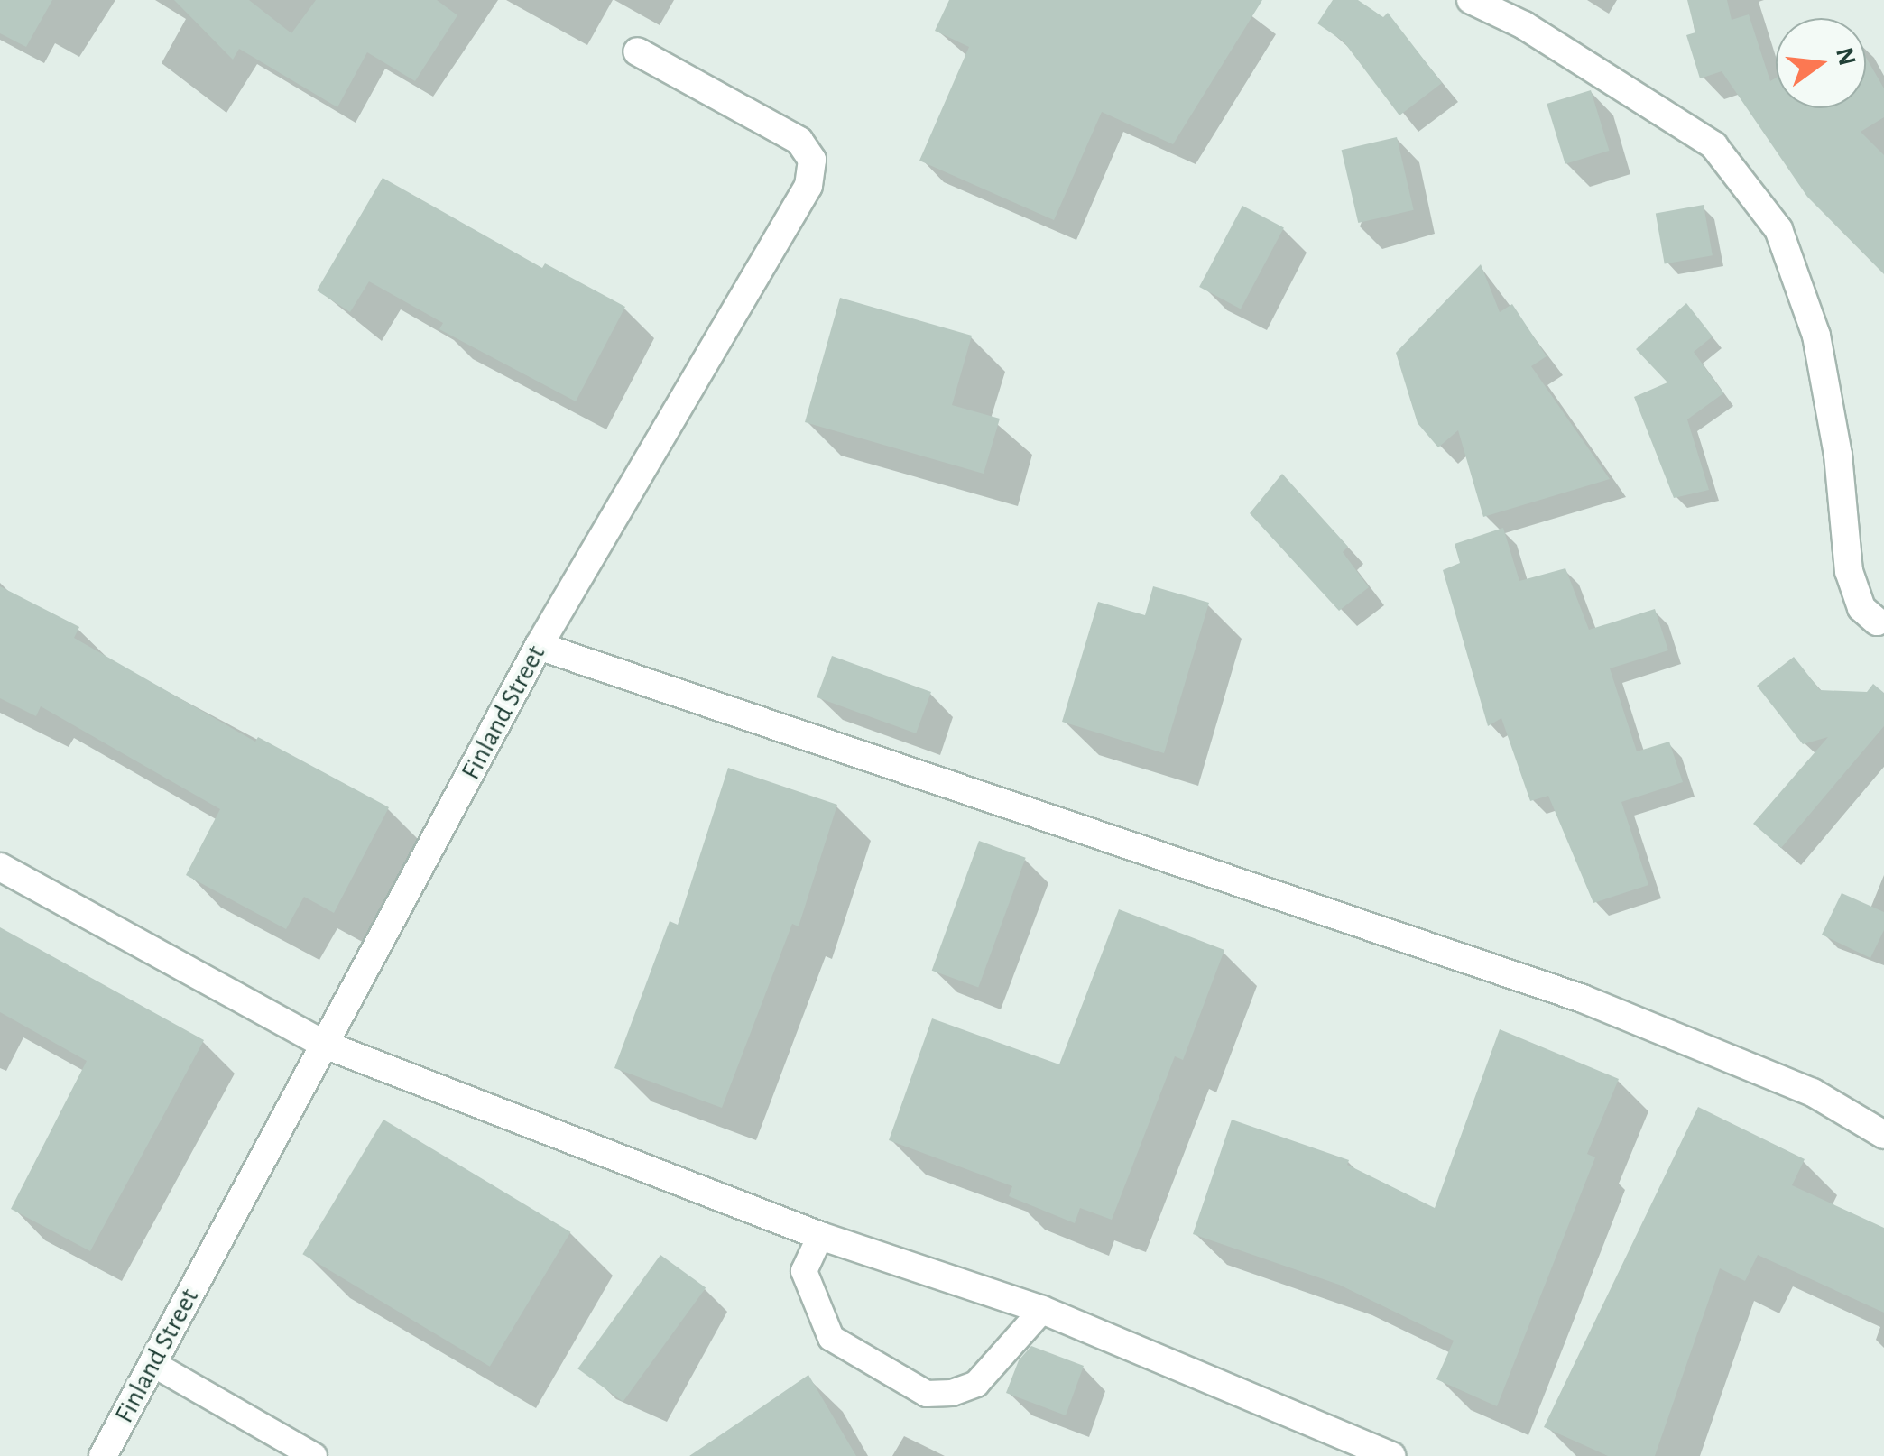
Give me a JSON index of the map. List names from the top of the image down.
{
  "streets": {
    "street": ["Finland Street"]
  },
  "north": "right"
}
